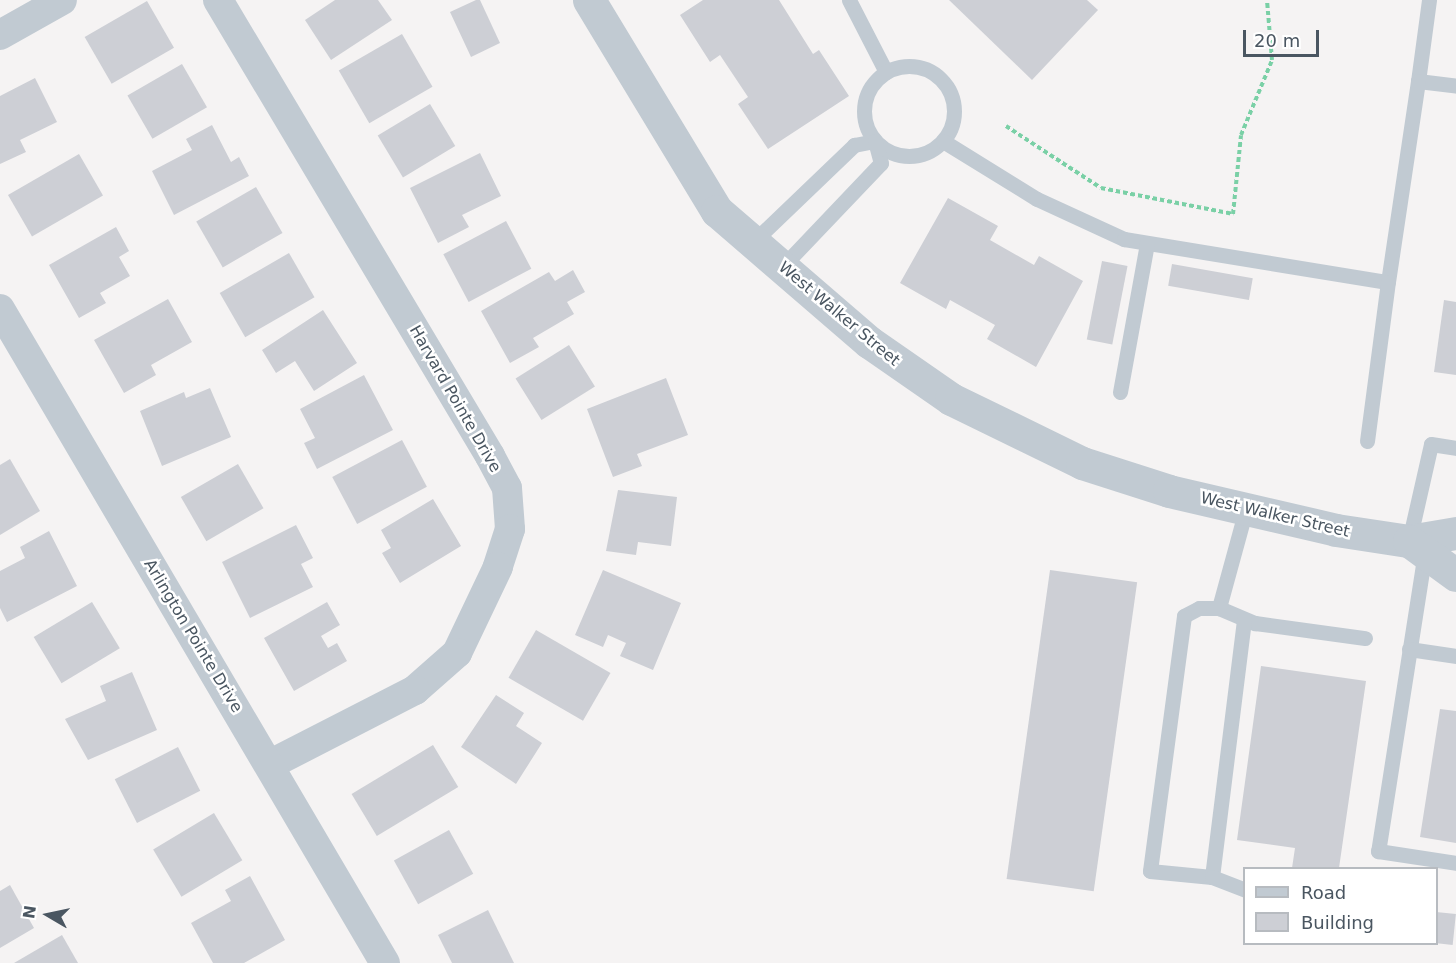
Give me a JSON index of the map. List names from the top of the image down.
{
  "streets": {
    "street": ["West Walker Street", "Harvard Pointe Drive", "Arlington Pointe Drive"]
  },
  "crossings": [
    ["Harvard Pointe Drive", "Arlington Pointe Drive"]
  ],
  "legend": ["Road", "Building"],
  "scale_bar": "20 m",
  "north": "left"
}
